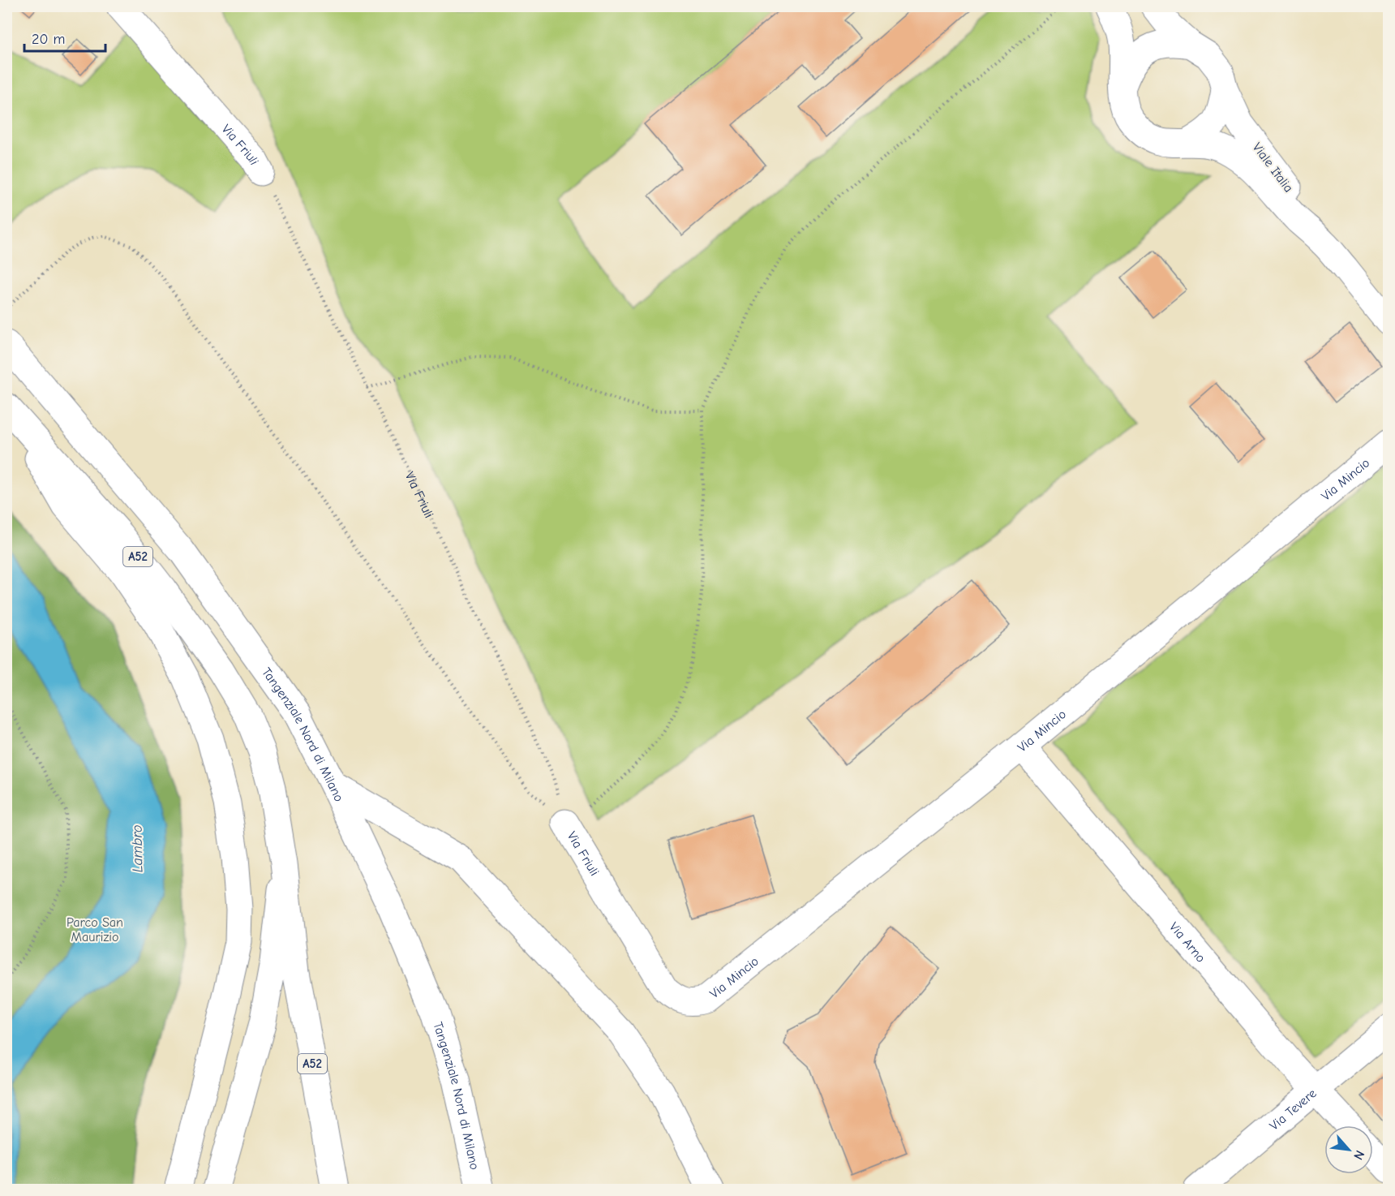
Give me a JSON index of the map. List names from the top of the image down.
{
  "streets": {
    "main road": [
      "Via Friuli",
      "Viale Italia",
      "Via Mincio",
      "A52",
      "Tangenziale Nord di Milano",
      "Via Arno",
      "Via Tevere"
    ]
  },
  "crossings": [
    ["Via Friuli", "Via Mincio"],
    ["Via Mincio", "Via Arno"],
    ["Via Arno", "Via Tevere"]
  ],
  "water": ["Lambro"],
  "parks": ["Parco San Maurizio"],
  "scale_bar": "20 m",
  "north": "bottom right"
}
